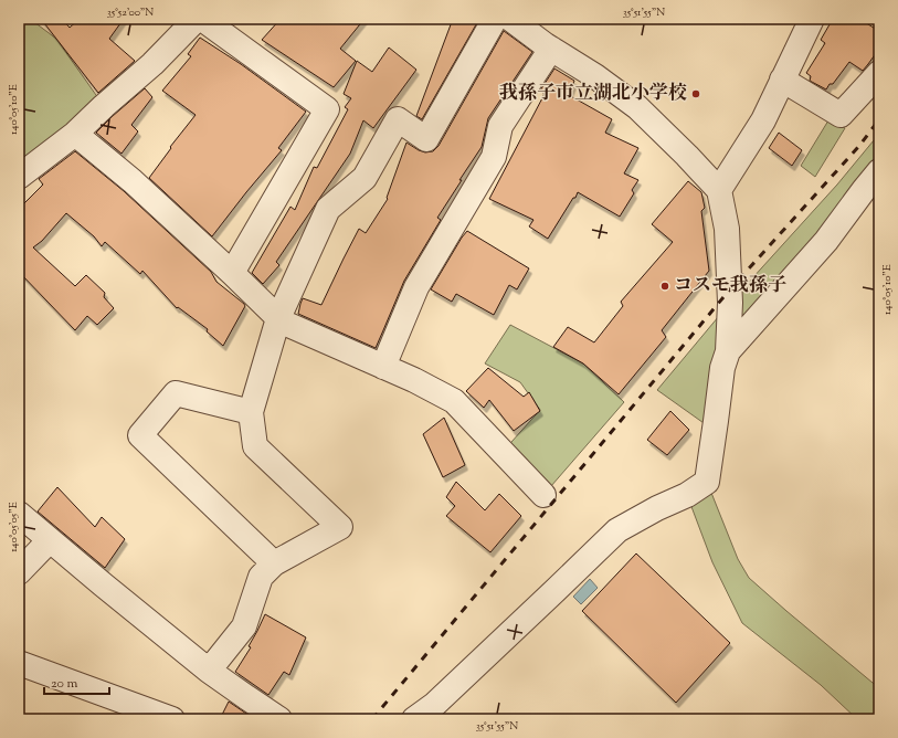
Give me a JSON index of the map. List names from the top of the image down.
{
  "places": ["我孫子市立湖北小学校", "コスモ我孫子"],
  "scale_bar": "20 m",
  "coordinates": [
    "35°52'00\"N",
    "35°51'55\"N",
    "140°05'10\"E",
    "140°05'05\"E"
  ]
}
